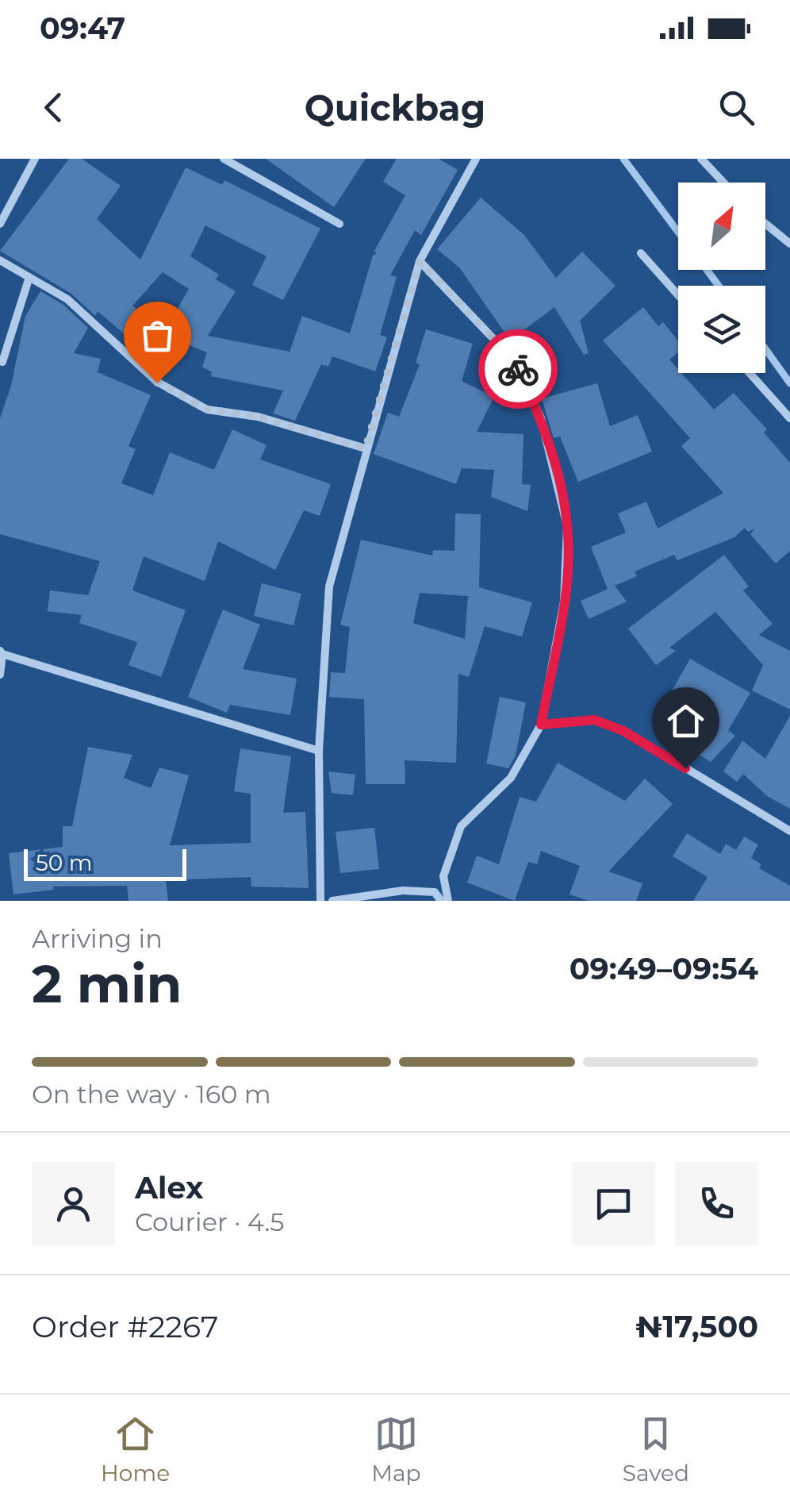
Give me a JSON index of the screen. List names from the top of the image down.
{
  "scale_bar": "50 m",
  "north": "top right",
  "page": {
    "status": "09:47",
    "header": "Quickbag",
    "scale": "50 m",
    "heading": ["2 min", "Arriving in", "09:49–09:54"],
    "panel": [
      "Alex",
      "Courier · 4.5",
      "Order #2267",
      "₦17,500"
    ],
    "bar": "On the way · 160 m",
    "tabs": ["Home", "Map", "Saved"]
  }
}
